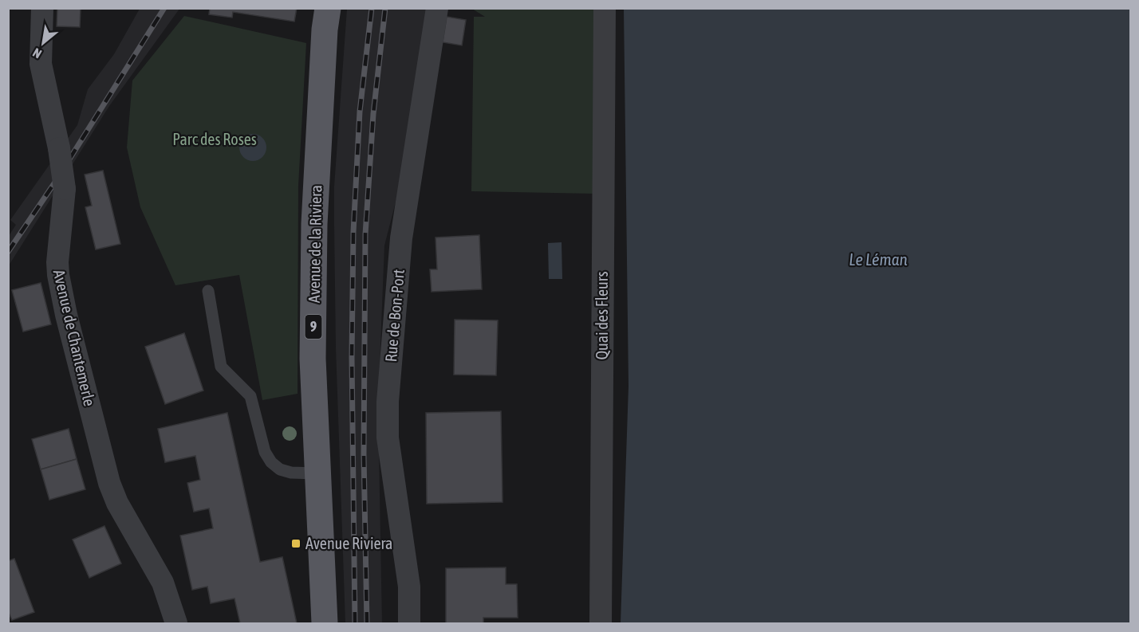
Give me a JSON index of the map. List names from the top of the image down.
{
  "streets": {
    "main road": ["Avenue de la Riviera", "9"],
    "street": ["Rue de Bon-Port", "Quai des Fleurs", "Avenue de Chantemerle"]
  },
  "water": ["Le Léman"],
  "parks": ["Parc des Roses"],
  "places": {
    "transit": ["Avenue Riviera"]
  },
  "north": "bottom left"
}
